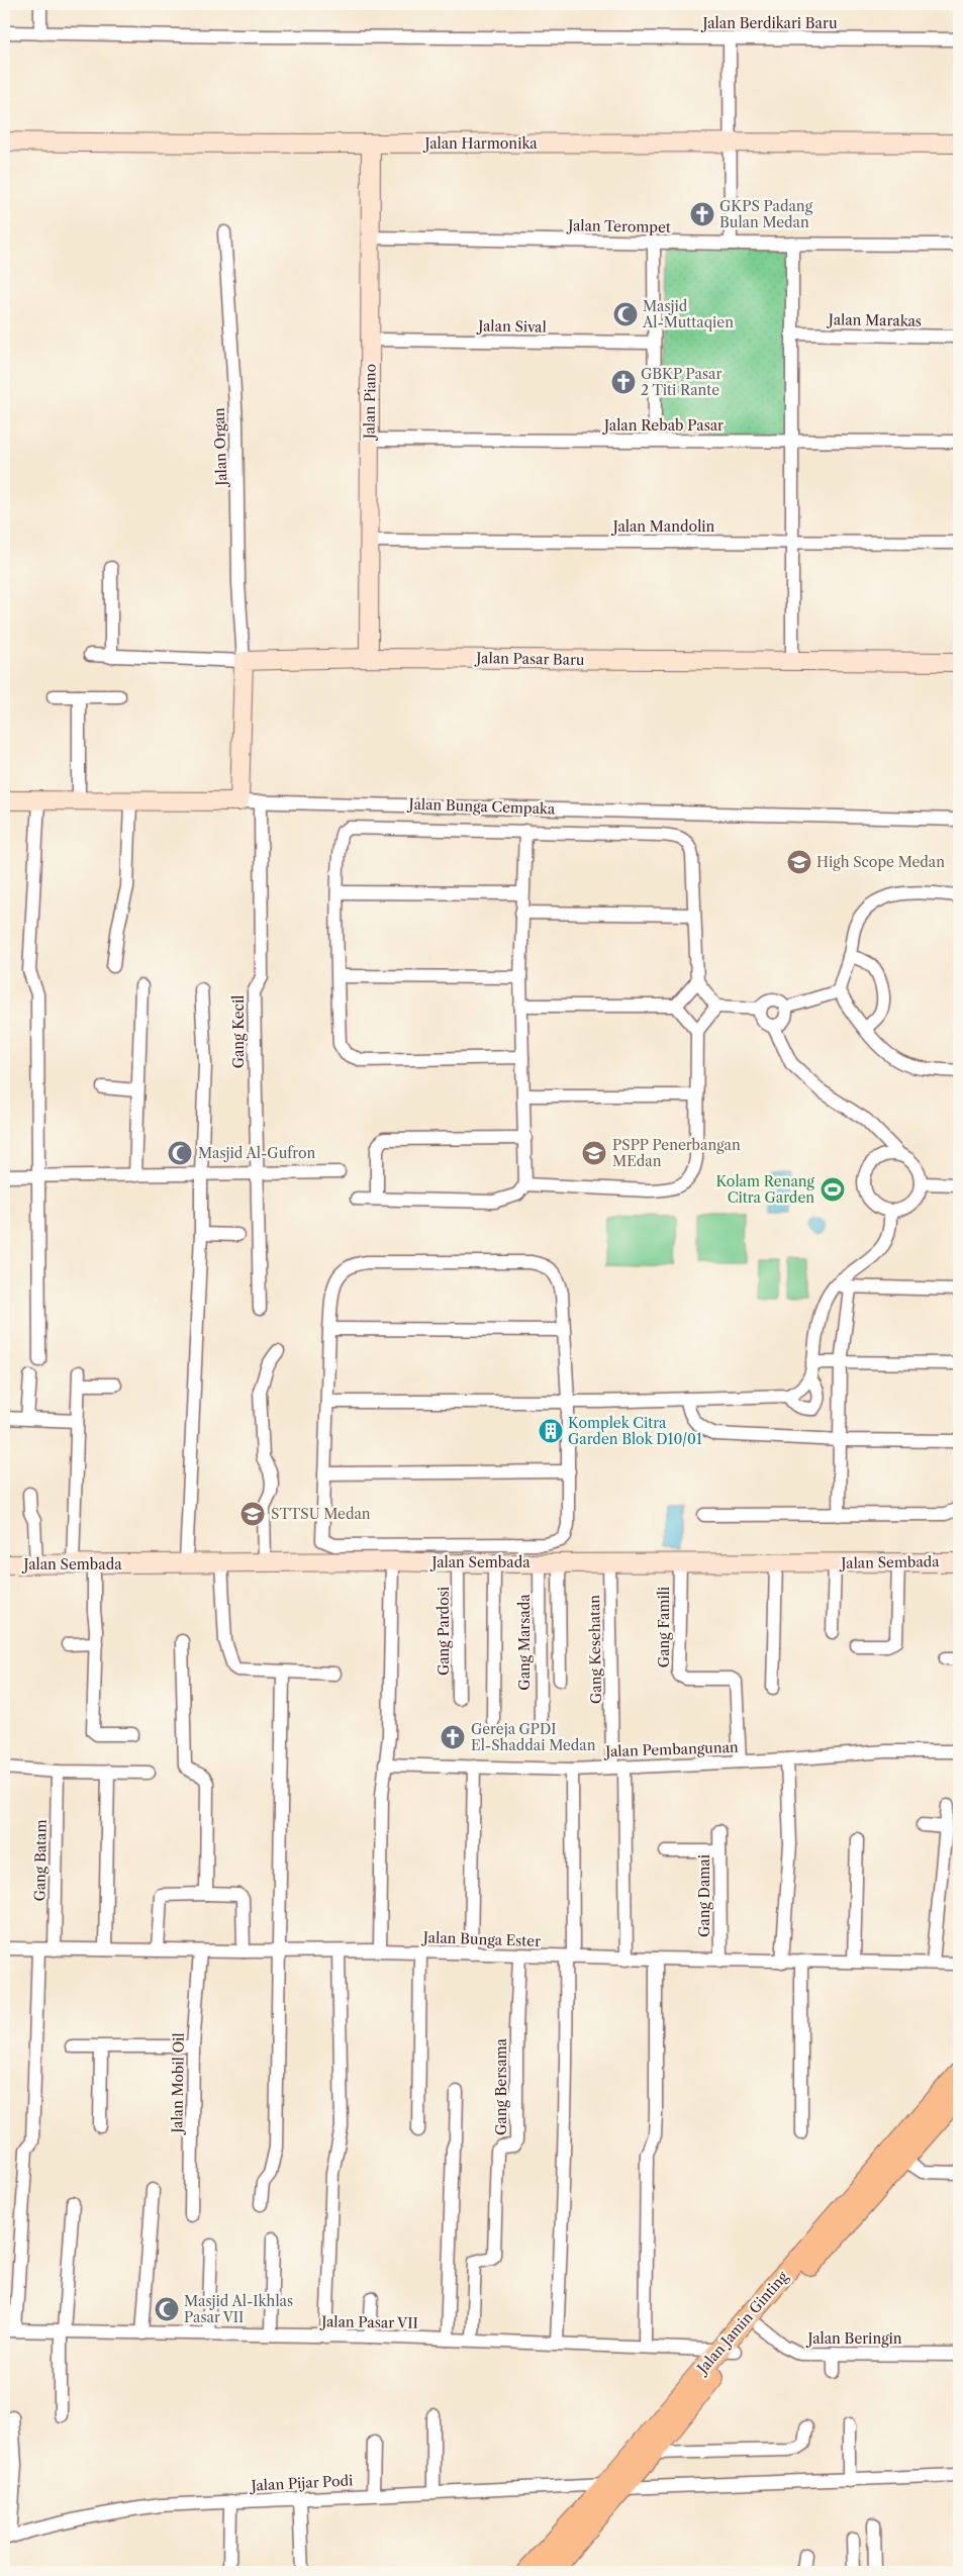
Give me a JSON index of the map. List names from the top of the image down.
{
  "streets": {
    "main road": ["Jalan Jamin Ginting"],
    "street": [
      "Jalan Berdikari Baru",
      "Jalan Harmonika",
      "Jalan Terompet",
      "Jalan Marakas",
      "Jalan Sival",
      "Jalan Piano",
      "Jalan Rebab Pasar",
      "Jalan Organ",
      "Jalan Mandolin",
      "Jalan Pasar Baru",
      "Jalan Bunga Cempaka",
      "Gang Kecil",
      "Jalan Sembada",
      "Gang Famili",
      "Gang Pardosi",
      "Gang Marsada",
      "Gang Kesehatan",
      "Jalan Pembangunan",
      "Gang Batam",
      "Gang Damai",
      "Jalan Bunga Ester",
      "Jalan Mobil Oil",
      "Gang Bersama",
      "Jalan Pasar VII",
      "Jalan Beringin",
      "Jalan Pijar Podi"
    ]
  },
  "crossings": [
    ["Jalan Harmonika", "Jalan Piano"],
    ["Jalan Terompet", "Jalan Piano"],
    ["Jalan Sival", "Jalan Piano"],
    ["Jalan Piano", "Jalan Rebab Pasar"],
    ["Jalan Piano", "Jalan Mandolin"],
    ["Jalan Piano", "Jalan Pasar Baru"],
    ["Jalan Organ", "Jalan Pasar Baru"],
    ["Jalan Bunga Cempaka", "Gang Kecil"],
    ["Jalan Sembada", "Gang Famili"],
    ["Jalan Sembada", "Gang Pardosi"],
    ["Jalan Sembada", "Gang Marsada"],
    ["Jalan Sembada", "Gang Kesehatan"],
    ["Gang Famili", "Jalan Pembangunan"],
    ["Gang Kesehatan", "Jalan Pembangunan"],
    ["Gang Kesehatan", "Jalan Bunga Ester"],
    ["Gang Batam", "Jalan Bunga Ester"],
    ["Gang Damai", "Jalan Bunga Ester"],
    ["Jalan Bunga Ester", "Jalan Mobil Oil"],
    ["Jalan Bunga Ester", "Gang Bersama"],
    ["Gang Bersama", "Jalan Pasar VII"],
    ["Jalan Pasar VII", "Jalan Jamin Ginting"],
    ["Jalan Jamin Ginting", "Jalan Beringin"],
    ["Jalan Jamin Ginting", "Jalan Pijar Podi"]
  ],
  "places": {
    "church": ["GKPS Padang Bulan Medan", "GBKP Pasar 2 Titi Rante", "Gereja GPDI El-Shaddai Medan"],
    "mosque": ["Masjid Al-Muttaqien", "Masjid Al-Gufron", "Masjid Al-Ikhlas Pasar VII"],
    "school or university": ["High Scope Medan", "PSPP Penerbangan MEdan", "STTSU Medan"],
    "sports": ["Kolam Renang Citra Garden"],
    "building": ["Komplek Citra Garden Blok D10/01"]
  }
}
